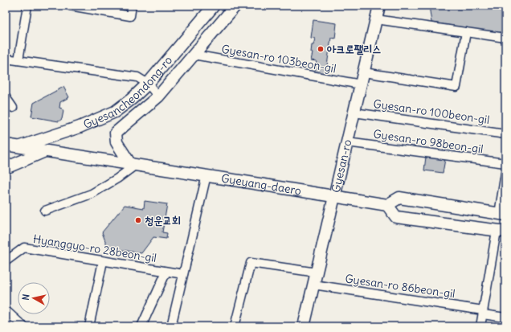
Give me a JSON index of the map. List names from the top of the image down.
{
  "streets": {
    "street": [
      "Gyesan-ro 103beon-gil",
      "Gyesancheondong-ro",
      "Gyesan-ro 100beon-gil",
      "Gyesan-ro 98beon-gil",
      "Gyesan-ro",
      "Gyeyang-daero",
      "Hyanggyo-ro 28beon-gil",
      "Gyesan-ro 86beon-gil"
    ]
  },
  "crossings": [
    ["Gyesan-ro 103beon-gil", "Gyesancheondong-ro"],
    ["Gyesan-ro 103beon-gil", "Gyesan-ro"],
    ["Gyesancheondong-ro", "Gyeyang-daero"],
    ["Gyesan-ro 100beon-gil", "Gyesan-ro"],
    ["Gyesan-ro 98beon-gil", "Gyesan-ro"],
    ["Gyesan-ro", "Gyeyang-daero"],
    ["Gyesan-ro", "Gyesan-ro 86beon-gil"]
  ],
  "places": ["아크로팰리스", "청운교회"],
  "north": "left"
}
